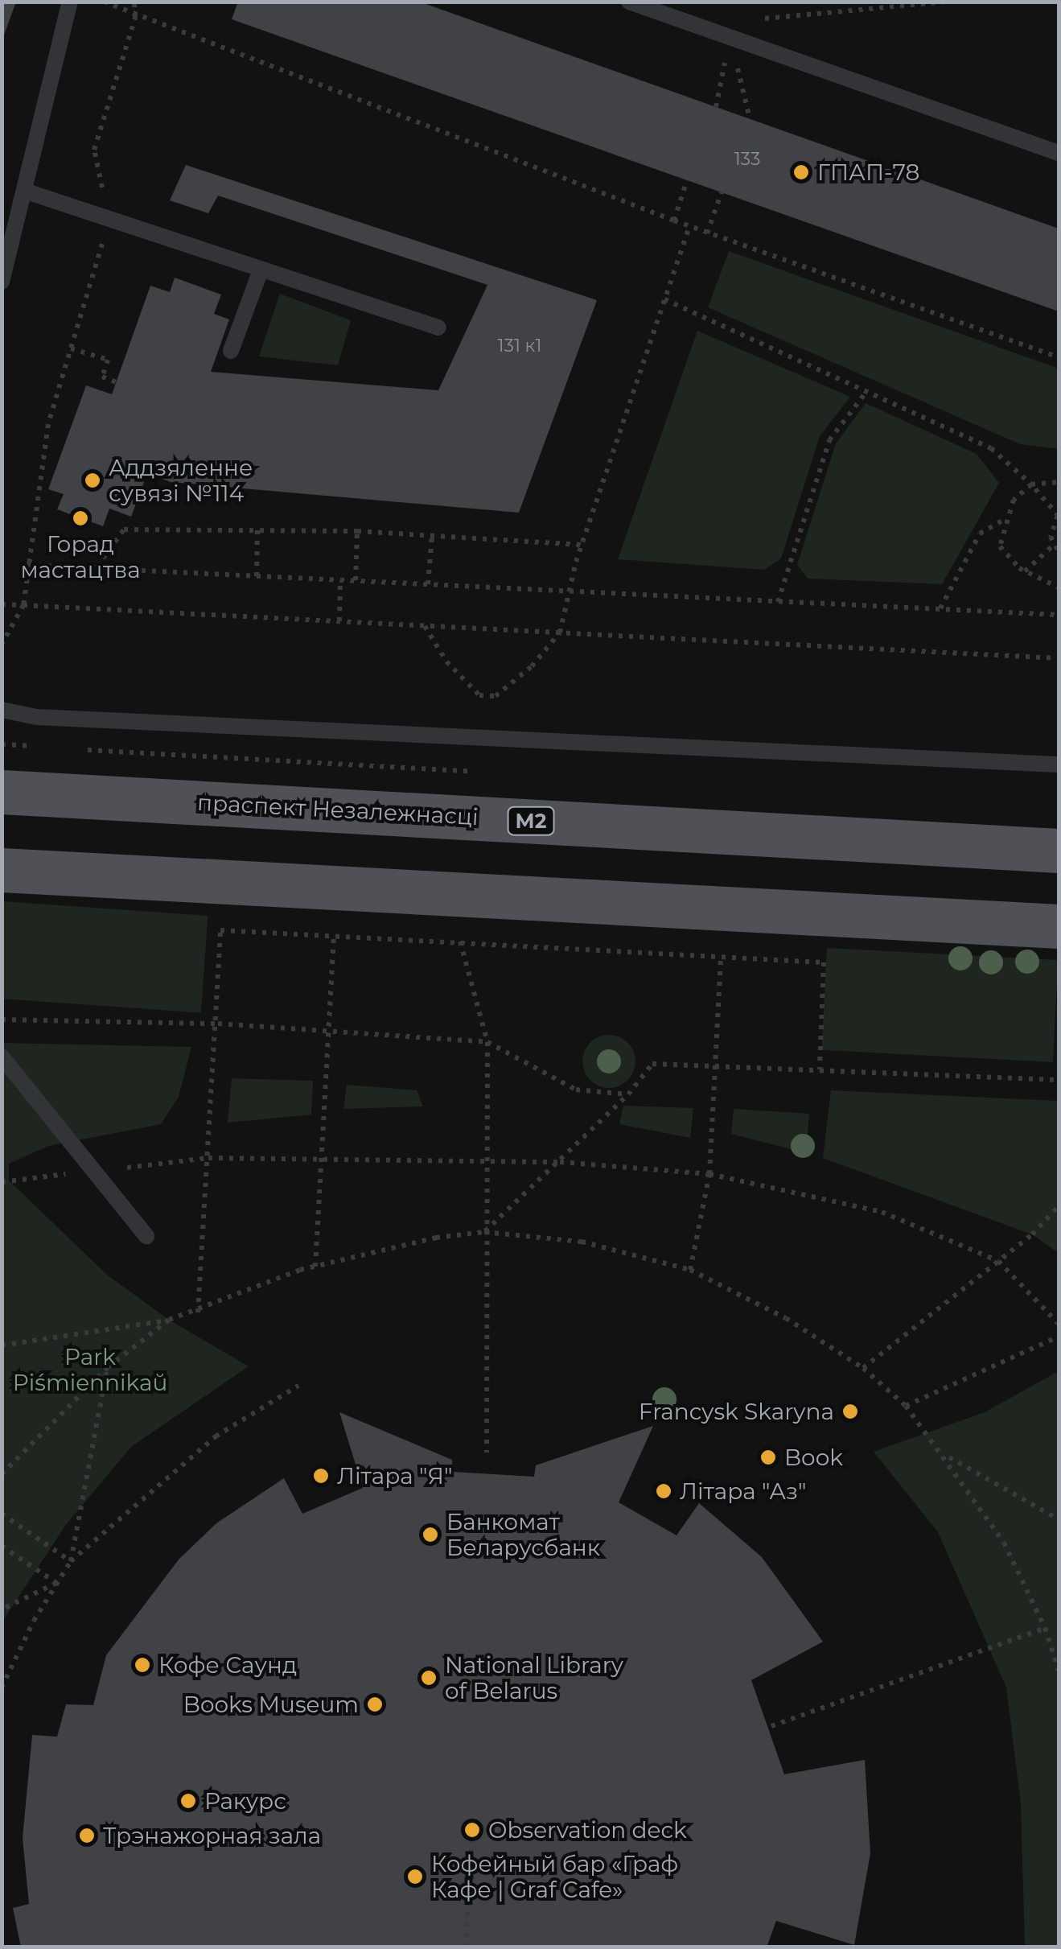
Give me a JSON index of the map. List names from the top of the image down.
{
  "streets": {
    "main road": ["праспект Незалежнасці", "М2"]
  },
  "parks": ["Park Piśmiennikaŭ"],
  "places": [
    "ГПАП-78",
    "Аддзяленне сувязі №114",
    "Горад мастацтва",
    "Francysk Skaryna",
    "Book",
    "Літара \"Я\"",
    "Літара \"Аз\"",
    "Банкомат Беларусбанк",
    "Кофе Саунд",
    "National Library of Belarus",
    "Books Museum",
    "Ракурс",
    "Observation deck",
    "Трэнажорная зала",
    "Кофейный бар «Граф Кафе | Graf Cafe»"
  ],
  "house_numbers": ["133", "131 к1"]
}
